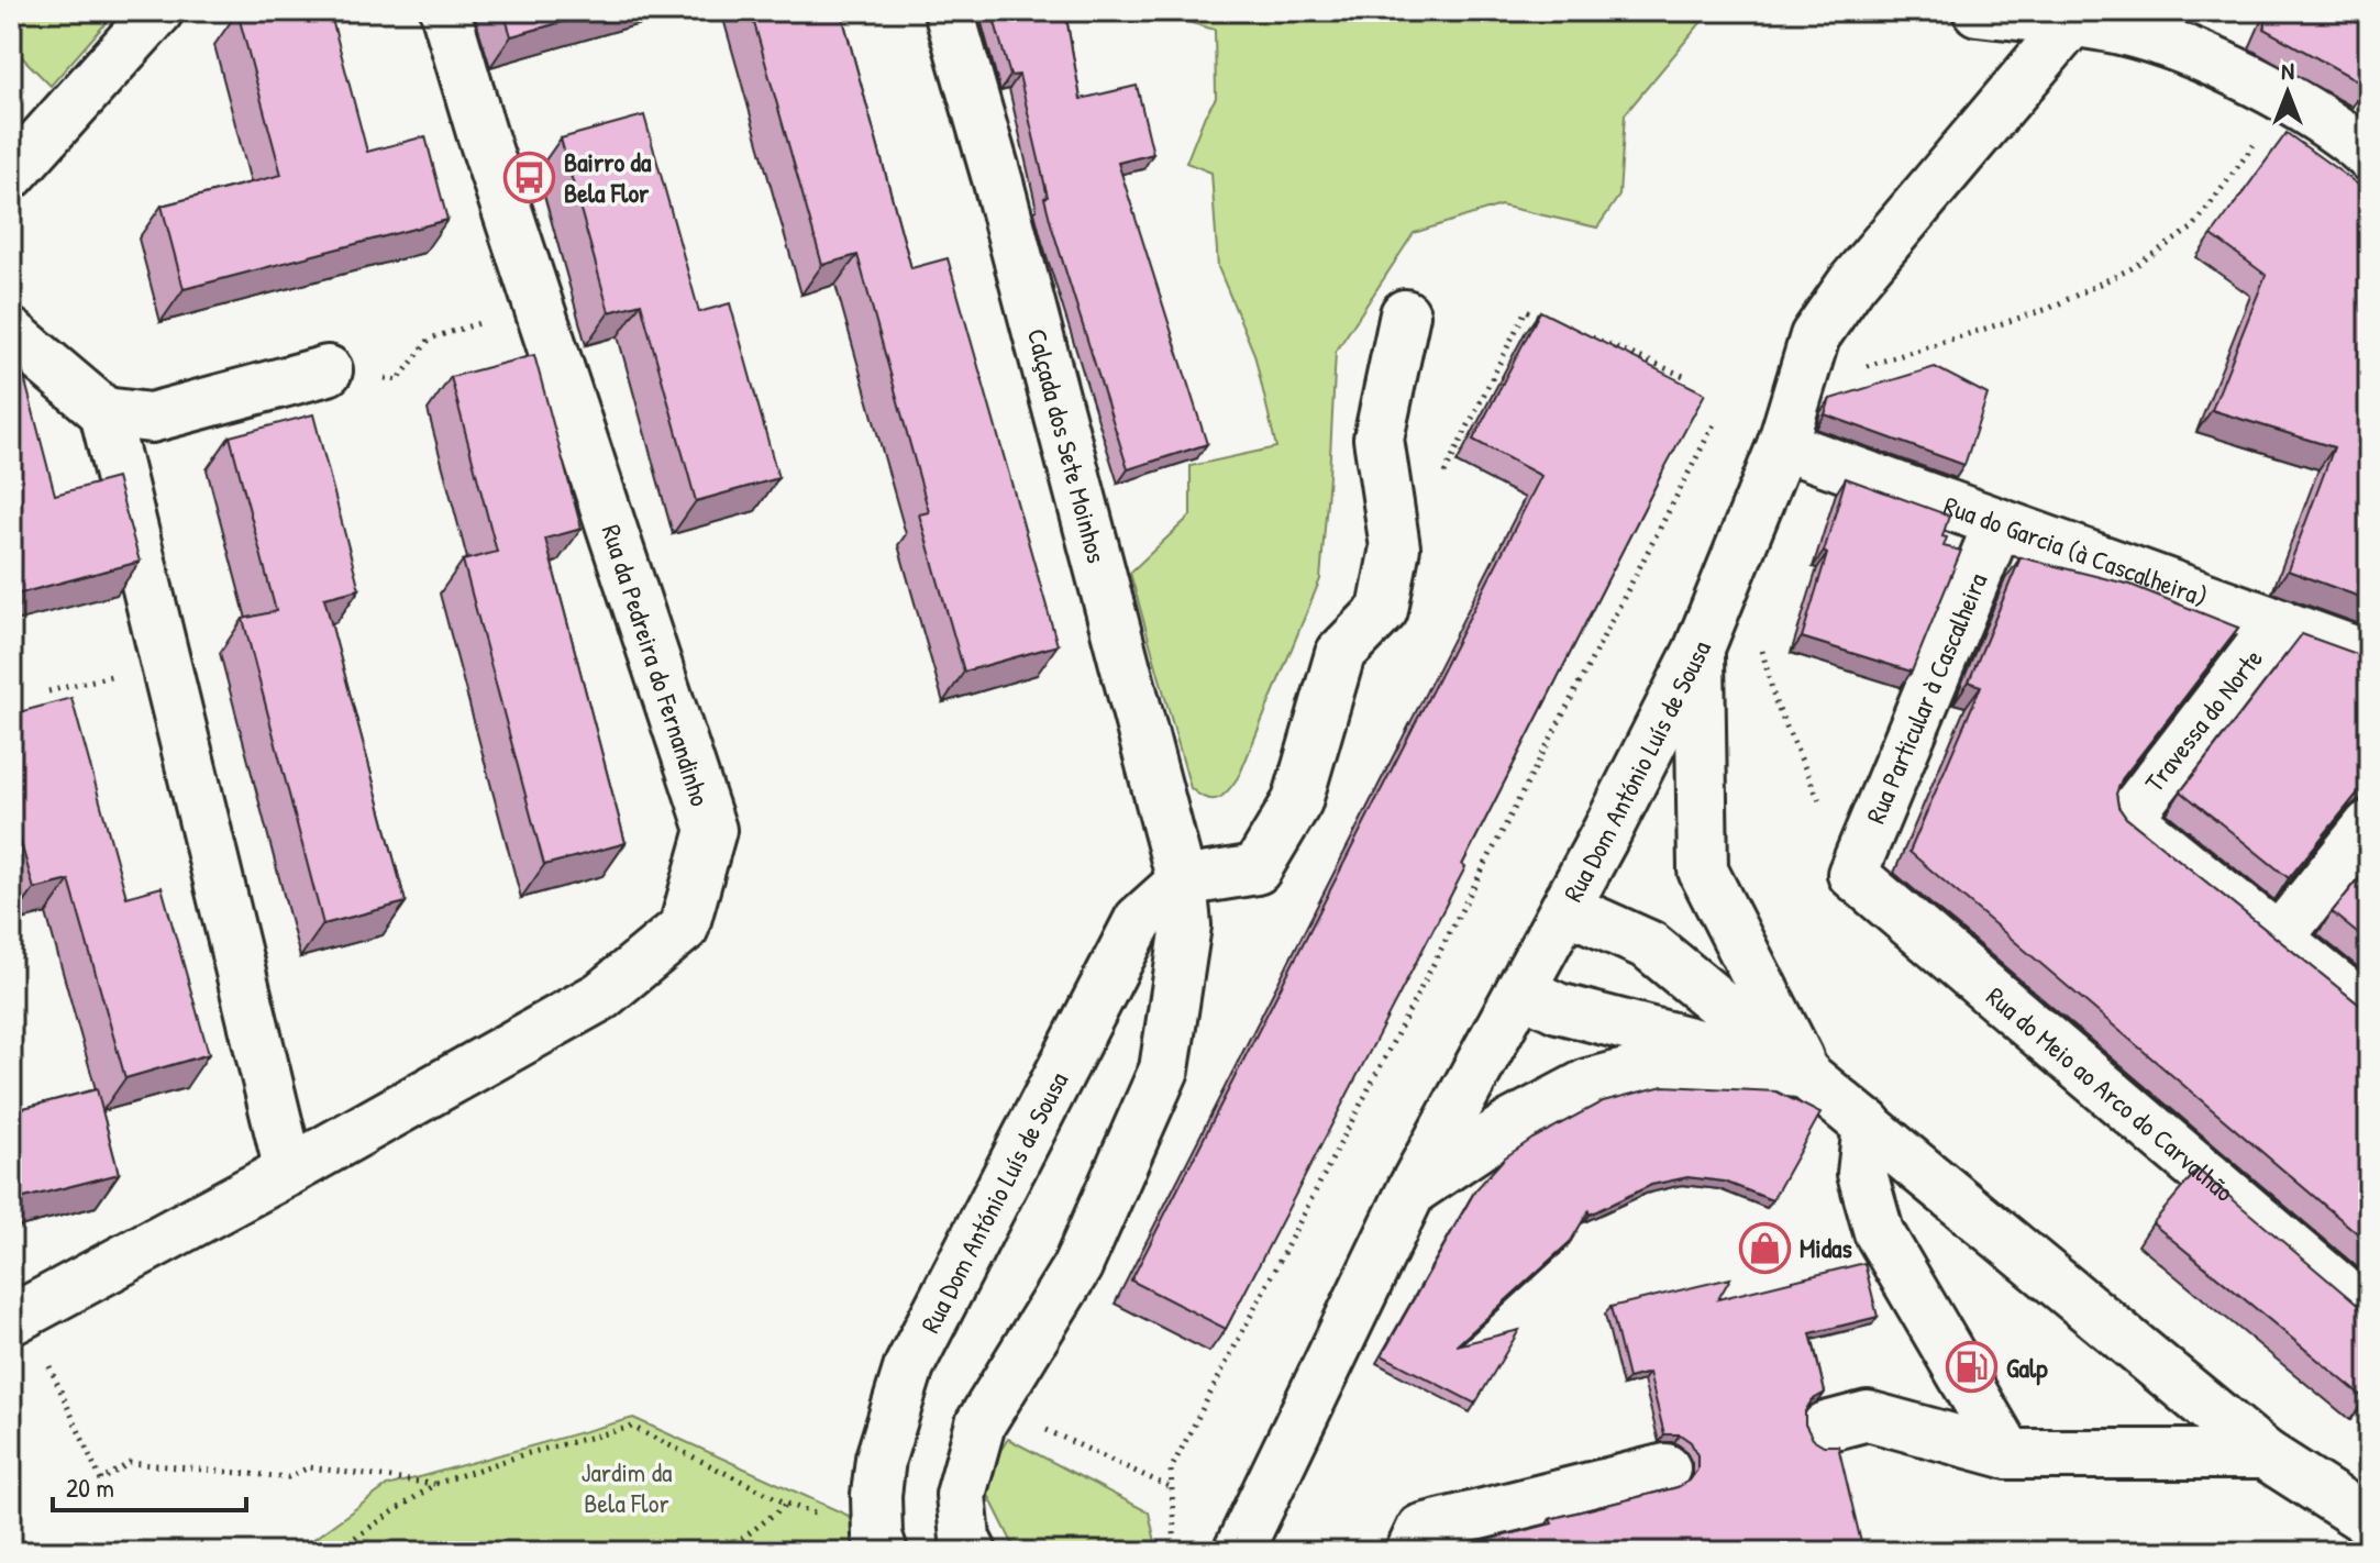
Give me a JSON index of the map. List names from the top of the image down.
{
  "streets": {
    "street": [
      "Calçada dos Sete Moinhos",
      "Rua do Garcia (à Cascalheira)",
      "Rua da Pedreira do Fernandinho",
      "Rua Particular à Cascalheira",
      "Travessa do Norte",
      "Rua Dom António Luís de Sousa",
      "Rua do Meio ao Arco do Carvalhão"
    ]
  },
  "crossings": [
    ["Calçada dos Sete Moinhos", "Rua Dom António Luís de Sousa"],
    ["Rua do Garcia (à Cascalheira)", "Rua Particular à Cascalheira"],
    ["Rua do Garcia (à Cascalheira)", "Travessa do Norte"],
    ["Rua do Garcia (à Cascalheira)", "Rua Dom António Luís de Sousa"],
    ["Rua Particular à Cascalheira", "Rua do Meio ao Arco do Carvalhão"]
  ],
  "parks": ["Jardim da Bela Flor"],
  "places": {
    "bus stop": ["Bairro da Bela Flor"],
    "shop": ["Midas"],
    "fuel station": ["Galp"]
  },
  "scale_bar": "20 m",
  "north": "top"
}
